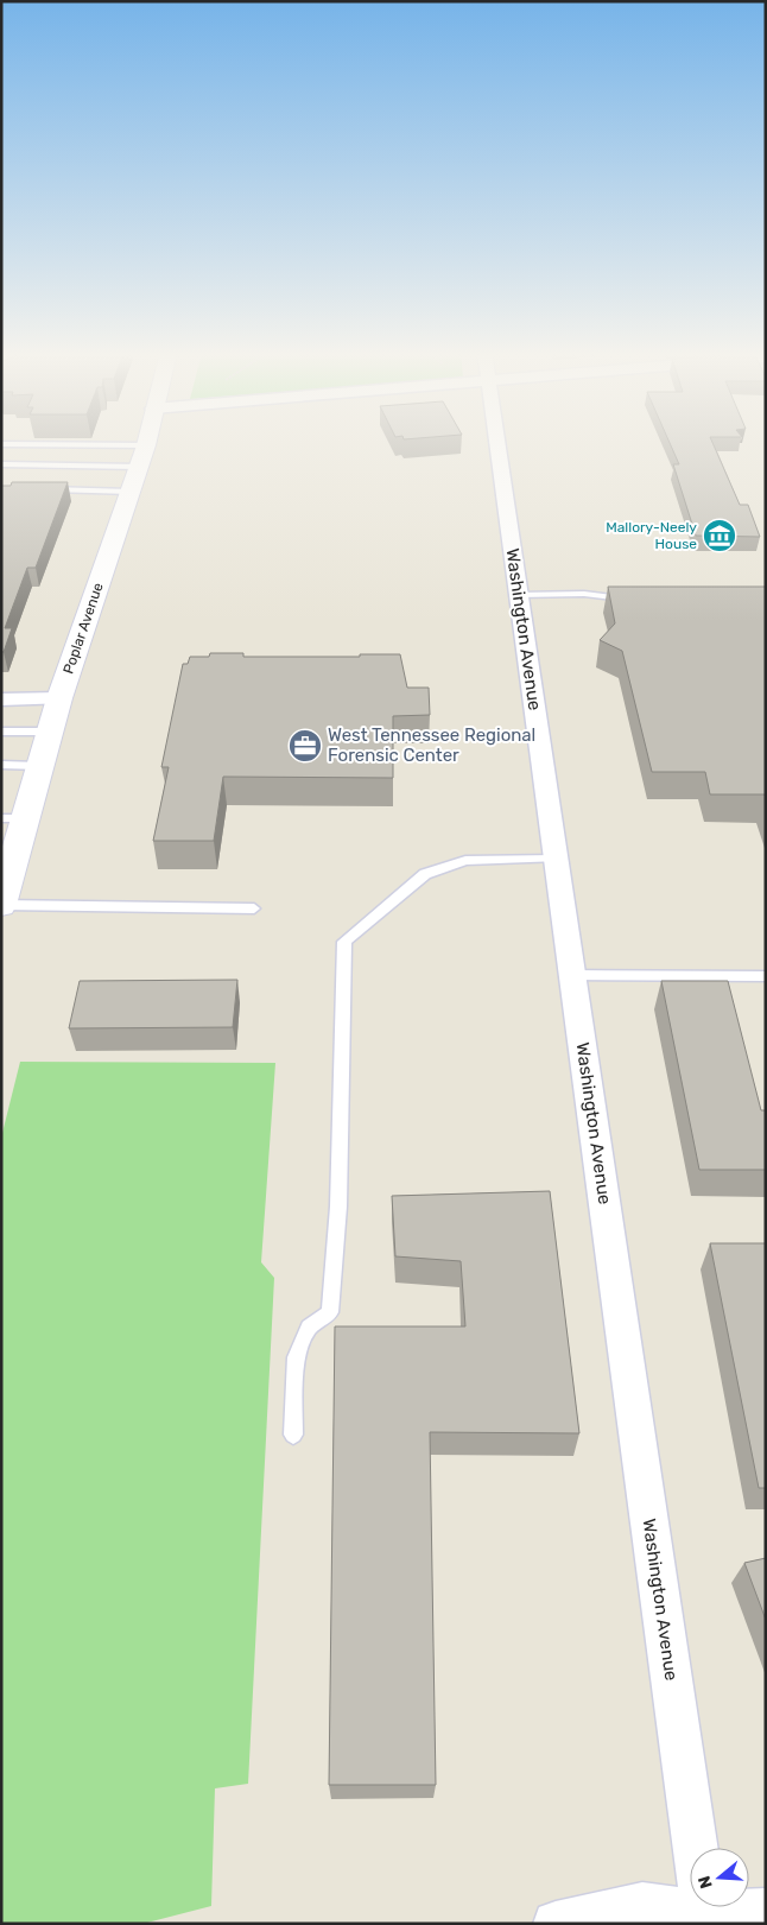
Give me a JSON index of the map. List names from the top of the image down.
{
  "streets": {
    "main road": ["Poplar Avenue"],
    "street": ["Washington Avenue"]
  },
  "places": {
    "museum": ["Mallory-Neely House"],
    "office": ["West Tennessee Regional Forensic Center"]
  },
  "north": "left"
}
